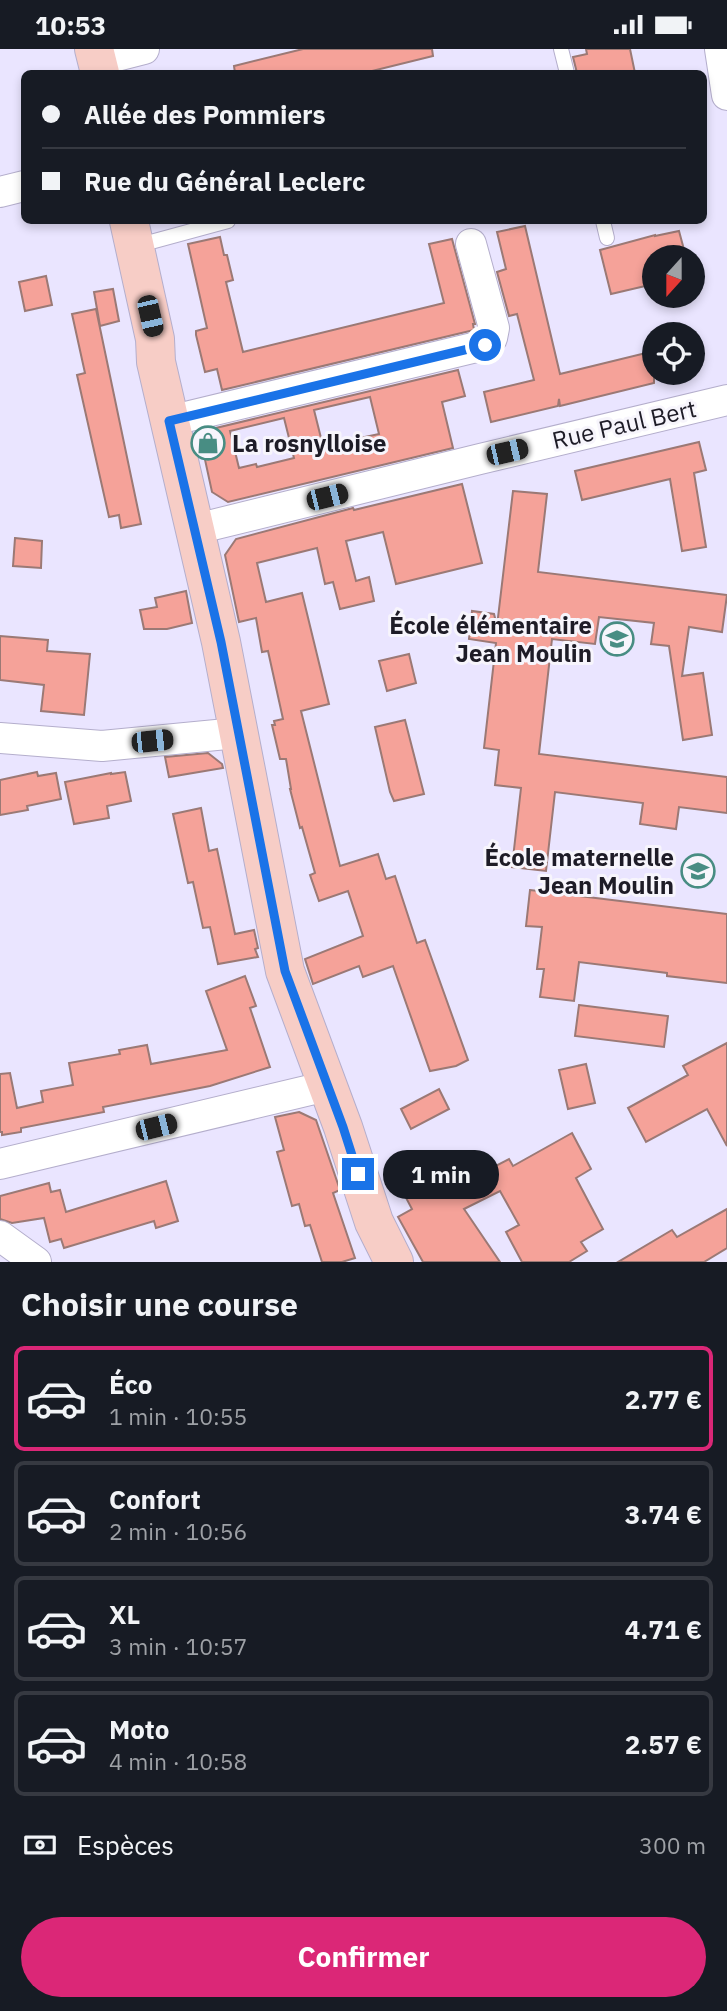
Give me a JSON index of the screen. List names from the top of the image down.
{
  "streets": {
    "street": ["Rue Paul Bert"]
  },
  "places": {
    "shop": ["La rosnylloise"],
    "school or university": ["École élémentaire Jean Moulin", "École maternelle Jean Moulin"]
  },
  "north": "bottom",
  "page": {
    "status": "10:53",
    "banner": ["Allée des Pommiers", "Rue du Général Leclerc"],
    "bubble": "1 min",
    "heading": "Choisir une course",
    "list": [
      {
        "name": "Éco",
        "note": "1 min · 10:55",
        "value": "2.77 €"
      },
      {
        "name": "Confort",
        "note": "2 min · 10:56",
        "value": "3.74 €"
      },
      {
        "name": "XL",
        "note": "3 min · 10:57",
        "value": "4.71 €"
      },
      {
        "name": "Moto",
        "note": "4 min · 10:58",
        "value": "2.57 €"
      }
    ],
    "pay": ["Espèces", "300 m"],
    "buttons": "Confirmer"
  }
}
